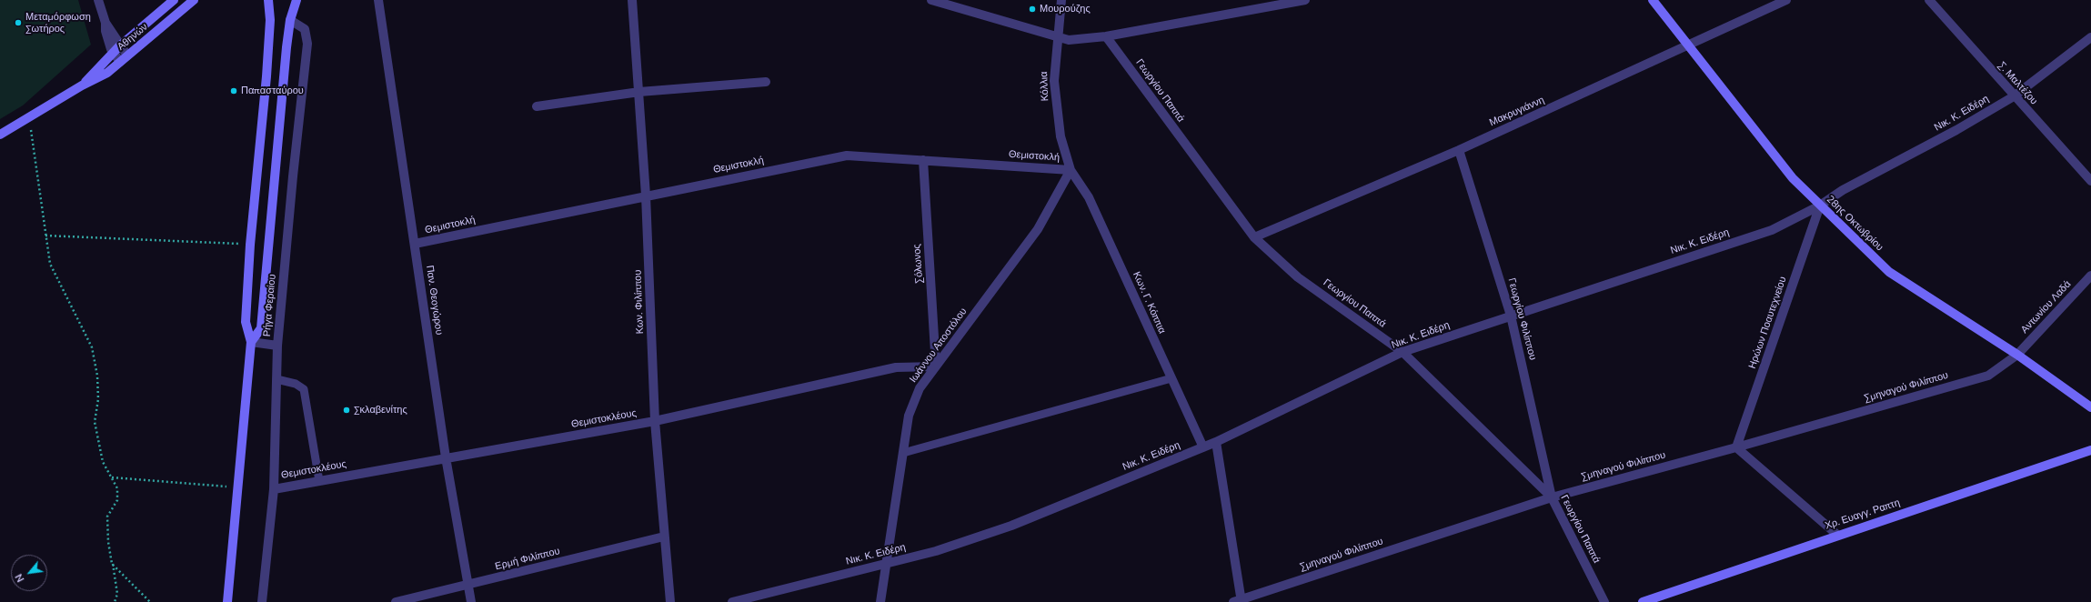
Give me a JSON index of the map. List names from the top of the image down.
{
  "streets": {
    "street": [
      "Αθηνών",
      "Σ. Μαλτέζου",
      "Κόλλια",
      "Γεωργίου Παππά",
      "Μακρυγιάννη",
      "Νικ. Κ. Ειδέρη",
      "Θεμιστοκλή",
      "28ης Οκτωβρίου",
      "Σόλωνος",
      "Παν. Θεογώρου",
      "Κων. Φιλίππου",
      "Κων. Γ. Κόππια",
      "Ρήγα Φεραίου",
      "Αντωνίου Λαδά",
      "Γεωργίου Φιλίππου",
      "Ηρώων Ποαυτεχνείου",
      "Ιωάννου Αποστόλου",
      "Σμηναγού Φιλίππου",
      "Θεμιστοκλέους",
      "Χρ. Ευαγγ. Ραπτη",
      "Ερμή Φιλίππου"
    ]
  },
  "crossings": [
    ["Σ. Μαλτέζου", "Νικ. Κ. Ειδέρη"],
    ["Κόλλια", "Θεμιστοκλή"],
    ["Κόλλια", "Κων. Γ. Κόππια"],
    ["Κόλλια", "Ιωάννου Αποστόλου"],
    ["Γεωργίου Παππά", "Μακρυγιάννη"],
    ["Γεωργίου Παππά", "Νικ. Κ. Ειδέρη"],
    ["Γεωργίου Παππά", "Γεωργίου Φιλίππου"],
    ["Γεωργίου Παππά", "Σμηναγού Φιλίππου"],
    ["Μακρυγιάννη", "28ης Οκτωβρίου"],
    ["Μακρυγιάννη", "Γεωργίου Φιλίππου"],
    ["Νικ. Κ. Ειδέρη", "28ης Οκτωβρίου"],
    ["Νικ. Κ. Ειδέρη", "Κων. Γ. Κόππια"],
    ["Νικ. Κ. Ειδέρη", "Γεωργίου Φιλίππου"],
    ["Νικ. Κ. Ειδέρη", "Ηρώων Ποαυτεχνείου"],
    ["Νικ. Κ. Ειδέρη", "Ιωάννου Αποστόλου"],
    ["Θεμιστοκλή", "Σόλωνος"],
    ["Θεμιστοκλή", "Παν. Θεογώρου"],
    ["Θεμιστοκλή", "Κων. Φιλίππου"],
    ["Θεμιστοκλή", "Κων. Γ. Κόππια"],
    ["Θεμιστοκλή", "Ιωάννου Αποστόλου"],
    ["28ης Οκτωβρίου", "Αντωνίου Λαδά"],
    ["28ης Οκτωβρίου", "Ηρώων Ποαυτεχνείου"],
    ["28ης Οκτωβρίου", "Σμηναγού Φιλίππου"],
    ["Σόλωνος", "Ιωάννου Αποστόλου"],
    ["Σόλωνος", "Θεμιστοκλέους"],
    ["Παν. Θεογώρου", "Θεμιστοκλέους"],
    ["Παν. Θεογώρου", "Ερμή Φιλίππου"],
    ["Κων. Φιλίππου", "Θεμιστοκλέους"],
    ["Κων. Φιλίππου", "Ερμή Φιλίππου"],
    ["Κων. Γ. Κόππια", "Ιωάννου Αποστόλου"],
    ["Ρήγα Φεραίου", "Θεμιστοκλέους"],
    ["Αντωνίου Λαδά", "Σμηναγού Φιλίππου"],
    ["Γεωργίου Φιλίππου", "Σμηναγού Φιλίππου"],
    ["Ηρώων Ποαυτεχνείου", "Σμηναγού Φιλίππου"],
    ["Ιωάννου Αποστόλου", "Θεμιστοκλέους"]
  ],
  "places": [
    "Μουρούζης",
    "Μεταμόρφωση Σωτήρος",
    "Παπασταύρου",
    "Σκλαβενίτης"
  ],
  "north": "bottom left"
}
